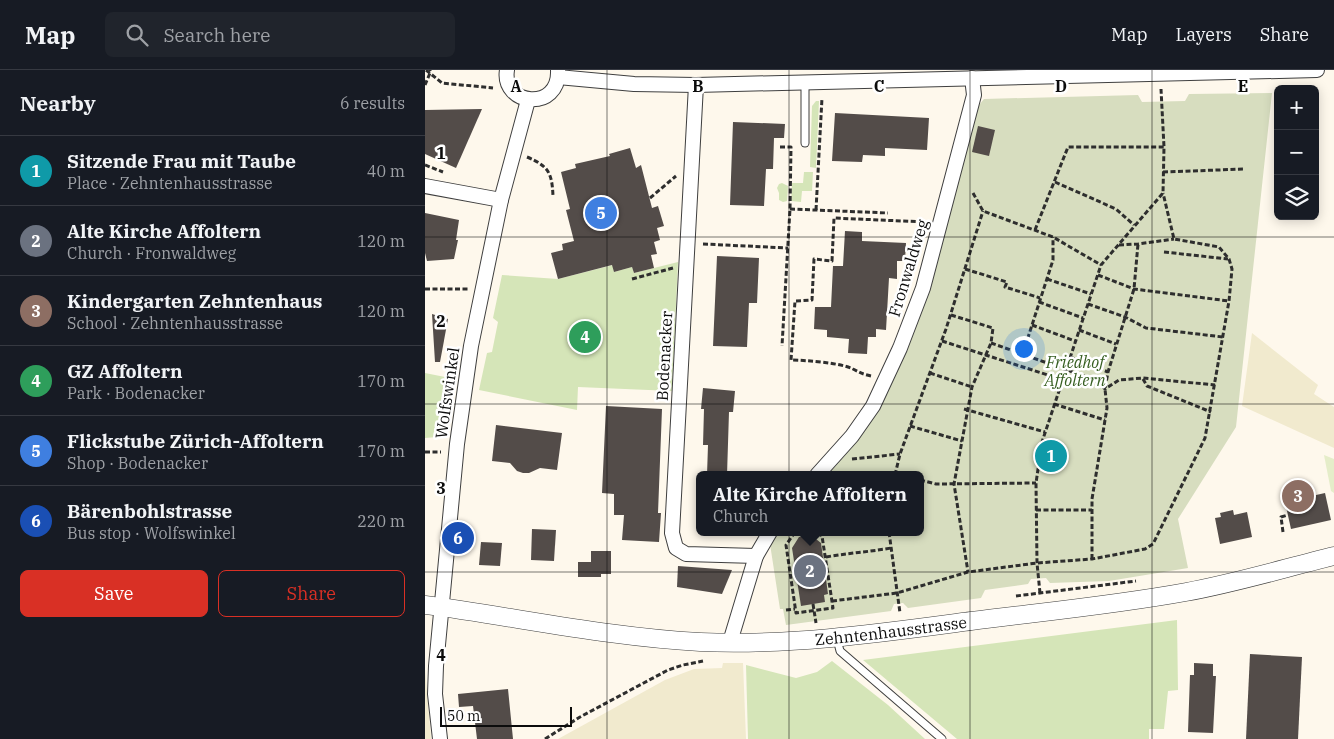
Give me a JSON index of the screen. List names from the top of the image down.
{
  "streets": {
    "street": [
      "Fronwaldweg",
      "Bodenacker",
      "Wolfswinkel",
      "Zehntenhausstrasse"
    ]
  },
  "crossings": [
    ["Wolfswinkel", "Zehntenhausstrasse"]
  ],
  "parks": ["Friedhof Affoltern"],
  "scale_bar": "50 m",
  "page": {
    "header": "Map",
    "search": "Search here",
    "nav": ["Map", "Layers", "Share"],
    "heading": ["Nearby", "6 results"],
    "map_buttons": ["+", "−"],
    "list": [
      {
        "mark": "1",
        "name": "Sitzende Frau mit Taube",
        "note": "Place · Zehntenhausstrasse",
        "value": "40 m"
      },
      {
        "mark": "2",
        "name": "Alte Kirche Affoltern",
        "note": "Church · Fronwaldweg",
        "value": "120 m"
      },
      {
        "mark": "3",
        "name": "Kindergarten Zehntenhaus",
        "note": "School · Zehntenhausstrasse",
        "value": "120 m"
      },
      {
        "mark": "4",
        "name": "GZ Affoltern",
        "note": "Park · Bodenacker",
        "value": "170 m"
      },
      {
        "mark": "5",
        "name": "Flickstube Zürich-Affoltern",
        "note": "Shop · Bodenacker",
        "value": "170 m"
      },
      {
        "mark": "6",
        "name": "Bärenbohlstrasse",
        "note": "Bus stop · Wolfswinkel",
        "value": "220 m"
      }
    ],
    "pins": [
      "5",
      "4",
      "1",
      "3",
      "6",
      "2"
    ],
    "popup": ["Alte Kirche Affoltern", "Church"],
    "buttons": ["Save", "Share"],
    "scale": "50 m"
  },
  "grid": {
    "columns": [
      "A",
      "B",
      "C",
      "D",
      "E"
    ],
    "rows": [
      "1",
      "2",
      "3",
      "4"
    ]
  }
}
